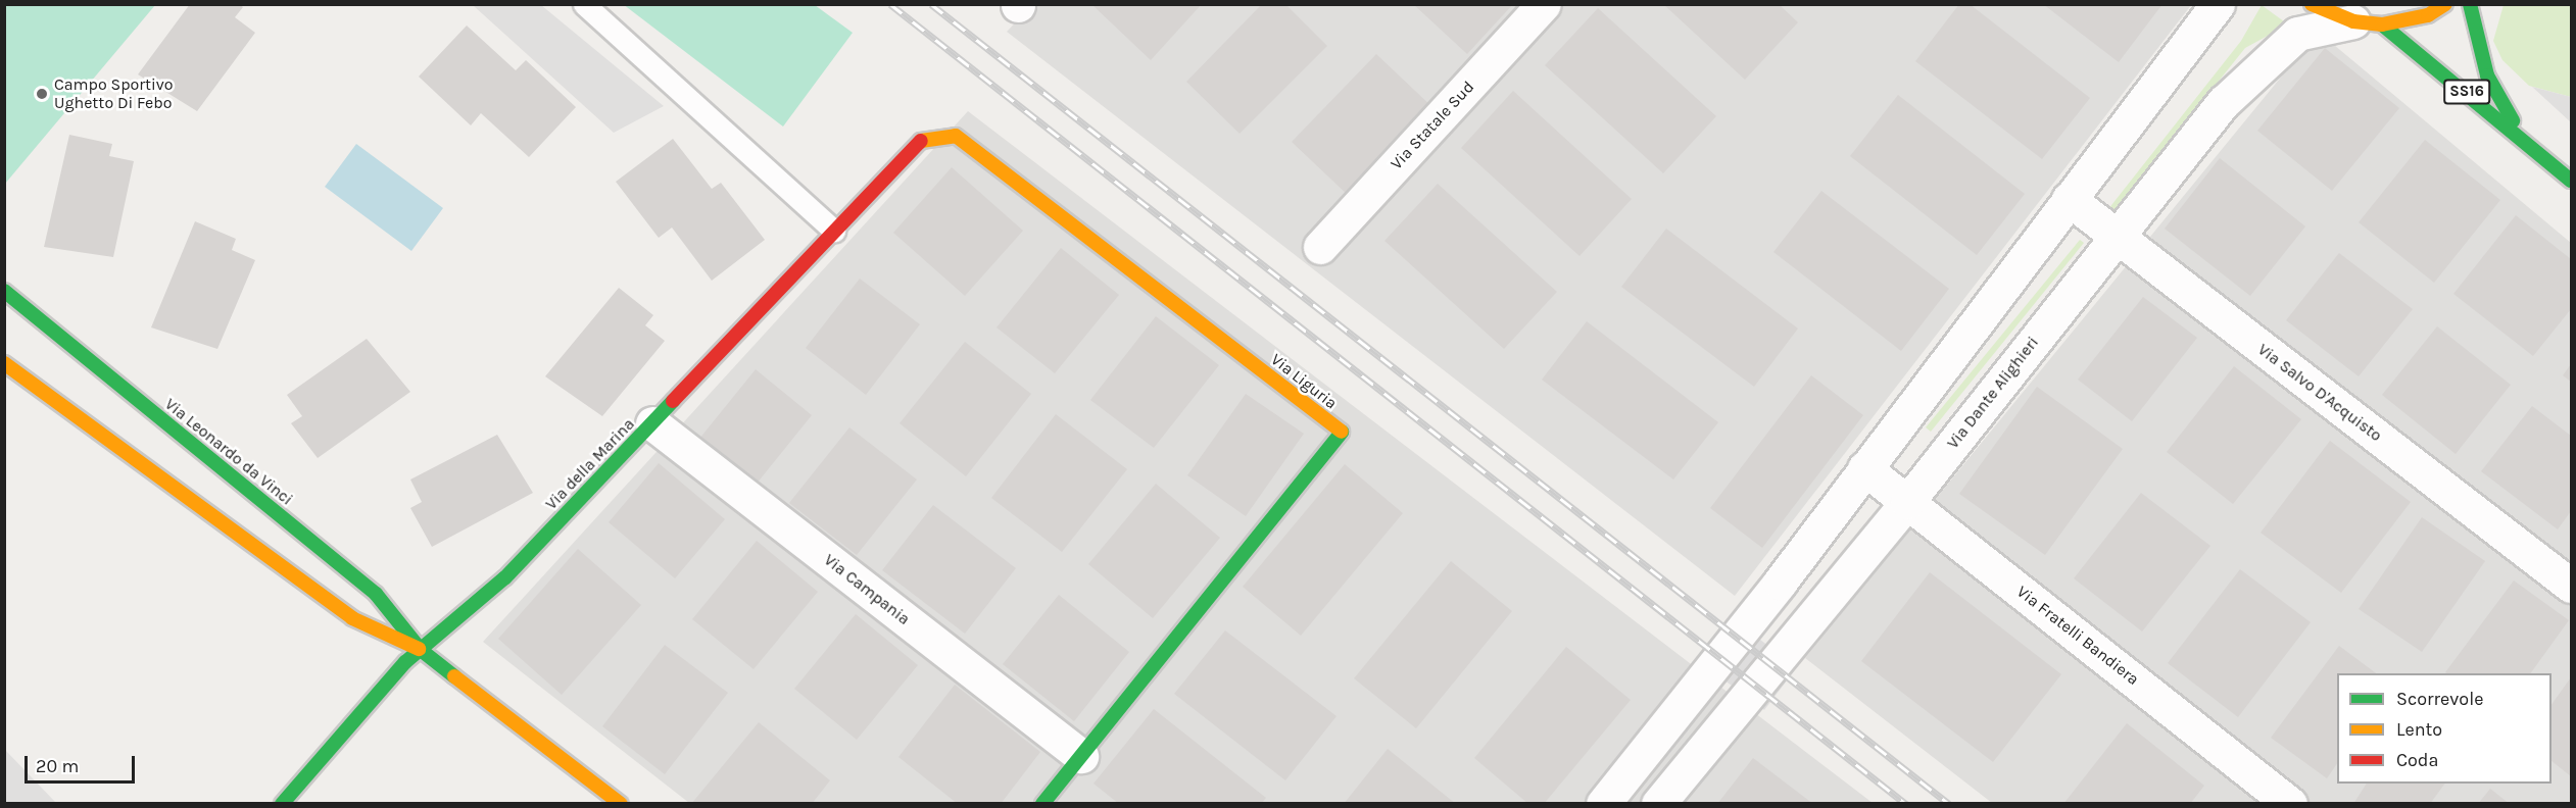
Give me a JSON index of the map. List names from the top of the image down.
{
  "streets": {
    "street": [
      "SS16",
      "Via Statale Sud",
      "Via Liguria",
      "Via Dante Alighieri",
      "Via Salvo D'Acquisto",
      "Via Leonardo da Vinci",
      "Via della Marina",
      "Via Campania",
      "Via Fratelli Bandiera"
    ]
  },
  "crossings": [
    ["SS16", "Via Dante Alighieri"],
    ["Via Liguria", "Via della Marina"],
    ["Via Liguria", "Via Campania"],
    ["Via Dante Alighieri", "Via Salvo D'Acquisto"],
    ["Via Dante Alighieri", "Via Fratelli Bandiera"],
    ["Via Leonardo da Vinci", "Via della Marina"],
    ["Via della Marina", "Via Campania"]
  ],
  "places": ["Campo Sportivo Ughetto Di Febo"],
  "legend": ["Scorrevole", "Lento", "Coda"],
  "scale_bar": "20 m"
}
